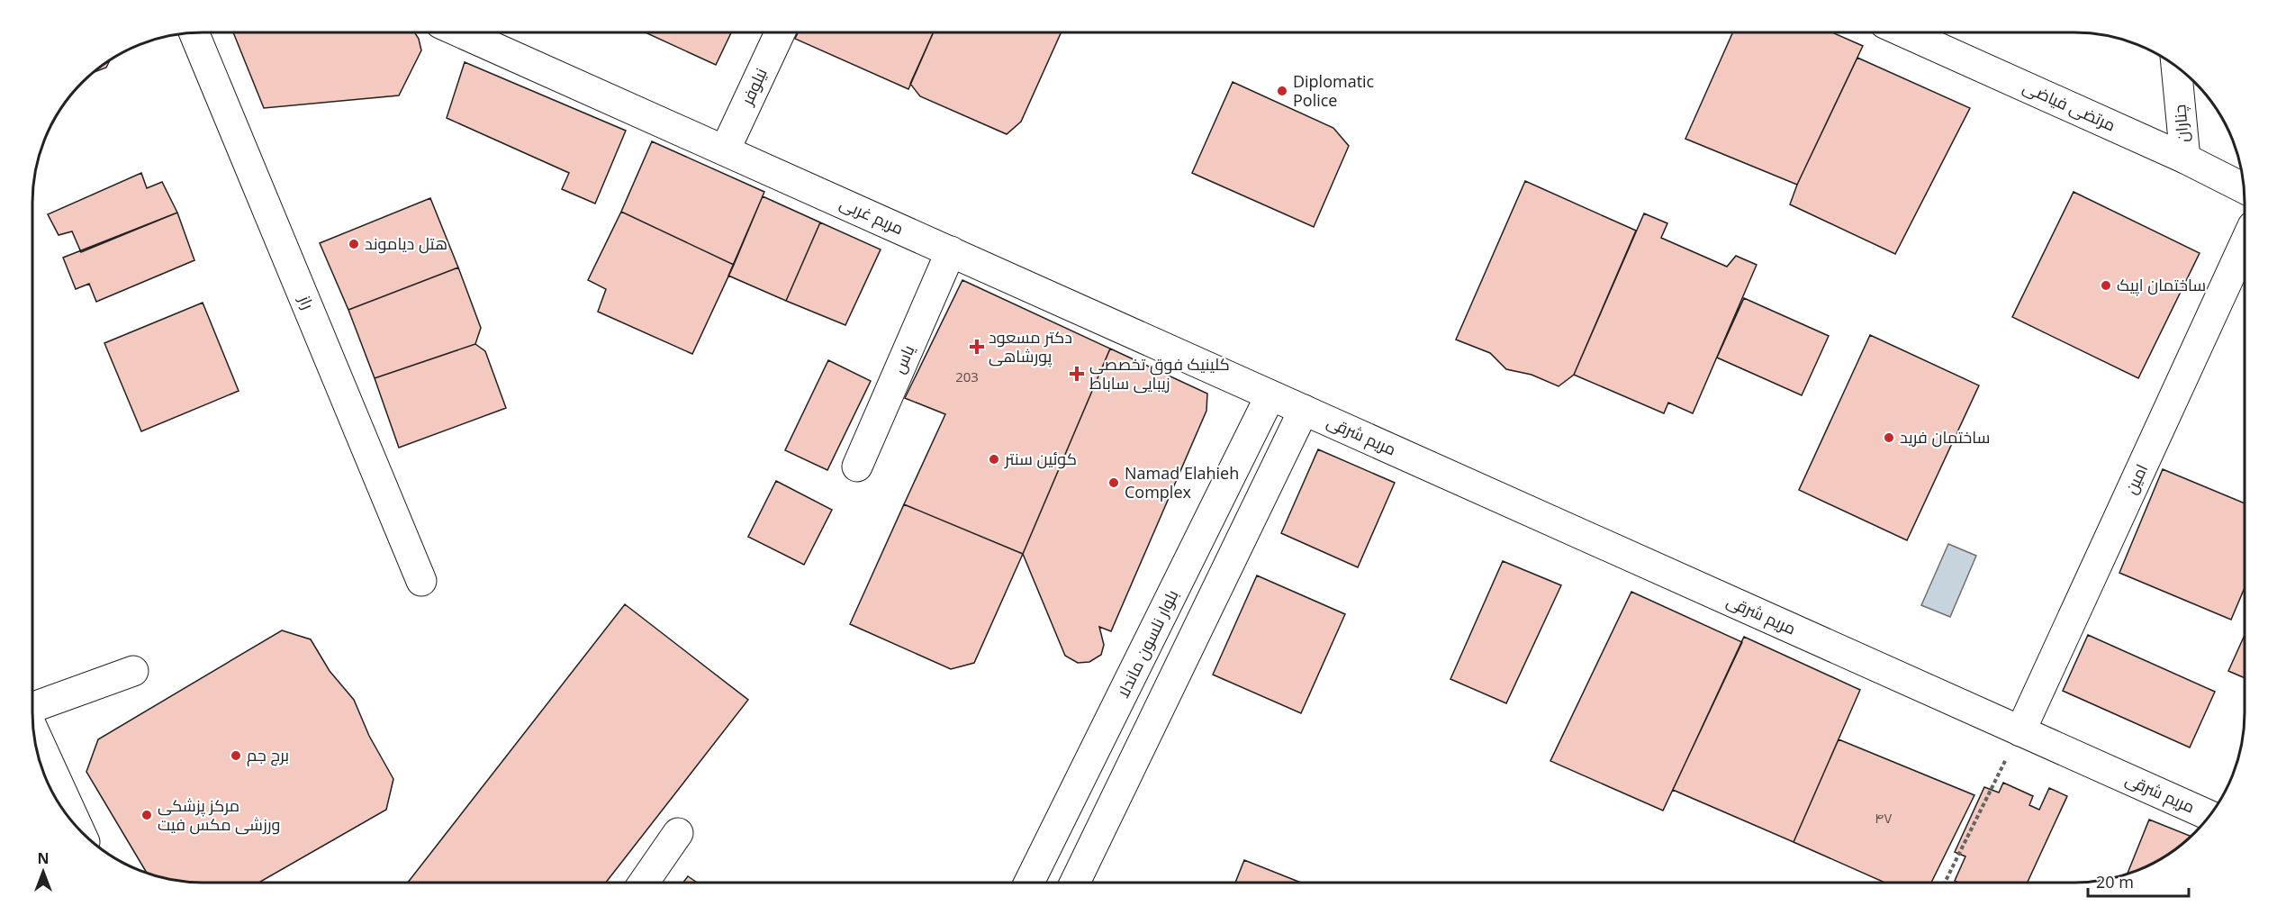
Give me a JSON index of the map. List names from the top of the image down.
{
  "streets": {
    "street": [
      "نیلوفر",
      "مرتضی فیاضی",
      "چناران",
      "مریم غربی",
      "راز",
      "یاس",
      "مریم شرقی",
      "امین",
      "بلوار نلسون ماندلا"
    ]
  },
  "crossings": [
    ["نیلوفر", "مریم غربی"],
    ["مرتضی فیاضی", "چناران"],
    ["مریم غربی", "یاس"],
    ["مریم غربی", "مریم شرقی"],
    ["مریم غربی", "بلوار نلسون ماندلا"],
    ["مریم شرقی", "امین"]
  ],
  "places": {
    "other": [
      "Diplomatic Police",
      "هتل دیاموند",
      "ساختمان اپیک",
      "ساختمان فرید",
      "کوئین سنتر",
      "Namad Elahieh Complex",
      "برج جم",
      "مرکز پزشکی ورزشی مکس فیت"
    ],
    "health": ["دکتر مسعود پورشاهی", "کلینیک فوق تخصصی زیبایی ساباط"]
  },
  "house_numbers": ["203", "۴۷"],
  "scale_bar": "20 m",
  "north": "top"
}
